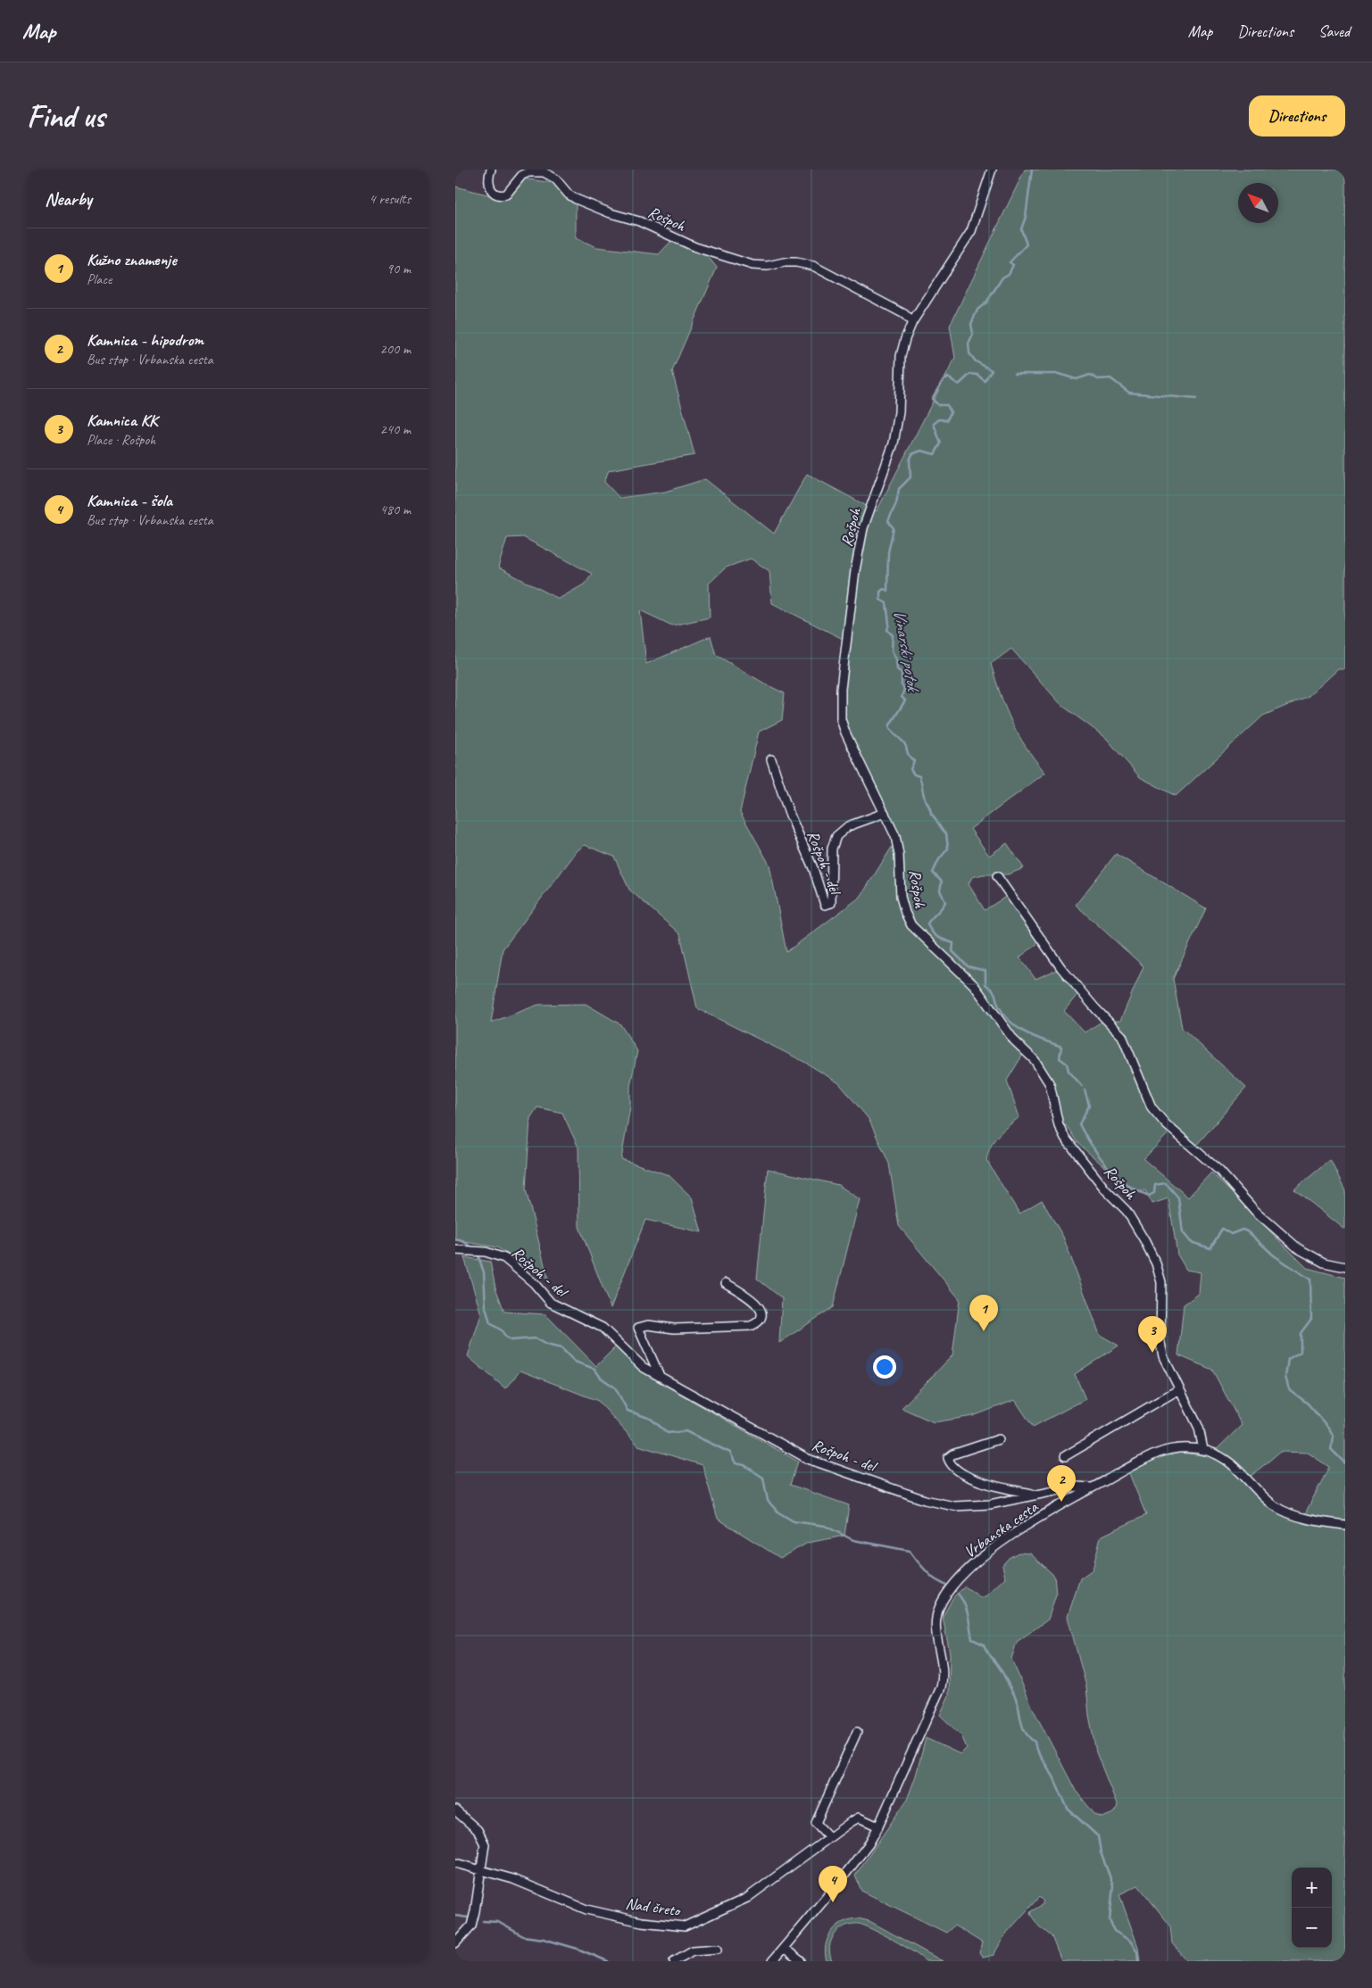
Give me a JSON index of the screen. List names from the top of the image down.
{
  "streets": {
    "street": [
      "Rošpoh",
      "Rošpoh - del",
      "Vrbanska cesta",
      "Nad čreto"
    ]
  },
  "crossings": [
    ["Rošpoh", "Rošpoh - del"],
    ["Rošpoh", "Vrbanska cesta"],
    ["Rošpoh - del", "Vrbanska cesta"],
    ["Vrbanska cesta", "Nad čreto"]
  ],
  "water": ["Vinarski potok"],
  "north": "top left",
  "page": {
    "header": "Map",
    "nav": ["Map", "Directions", "Saved"],
    "buttons": "Directions",
    "title": "Find us",
    "heading": ["Nearby", "4 results"],
    "list": [
      {
        "mark": "1",
        "name": "Kužno znamenje",
        "note": "Place",
        "value": "90 m"
      },
      {
        "mark": "2",
        "name": "Kamnica - hipodrom",
        "note": "Bus stop · Vrbanska cesta",
        "value": "200 m"
      },
      {
        "mark": "3",
        "name": "Kamnica KK",
        "note": "Place · Rošpoh",
        "value": "240 m"
      },
      {
        "mark": "4",
        "name": "Kamnica - šola",
        "note": "Bus stop · Vrbanska cesta",
        "value": "480 m"
      }
    ],
    "pins": [
      "1",
      "3",
      "2",
      "4"
    ],
    "map_buttons": ["+", "−"]
  }
}
